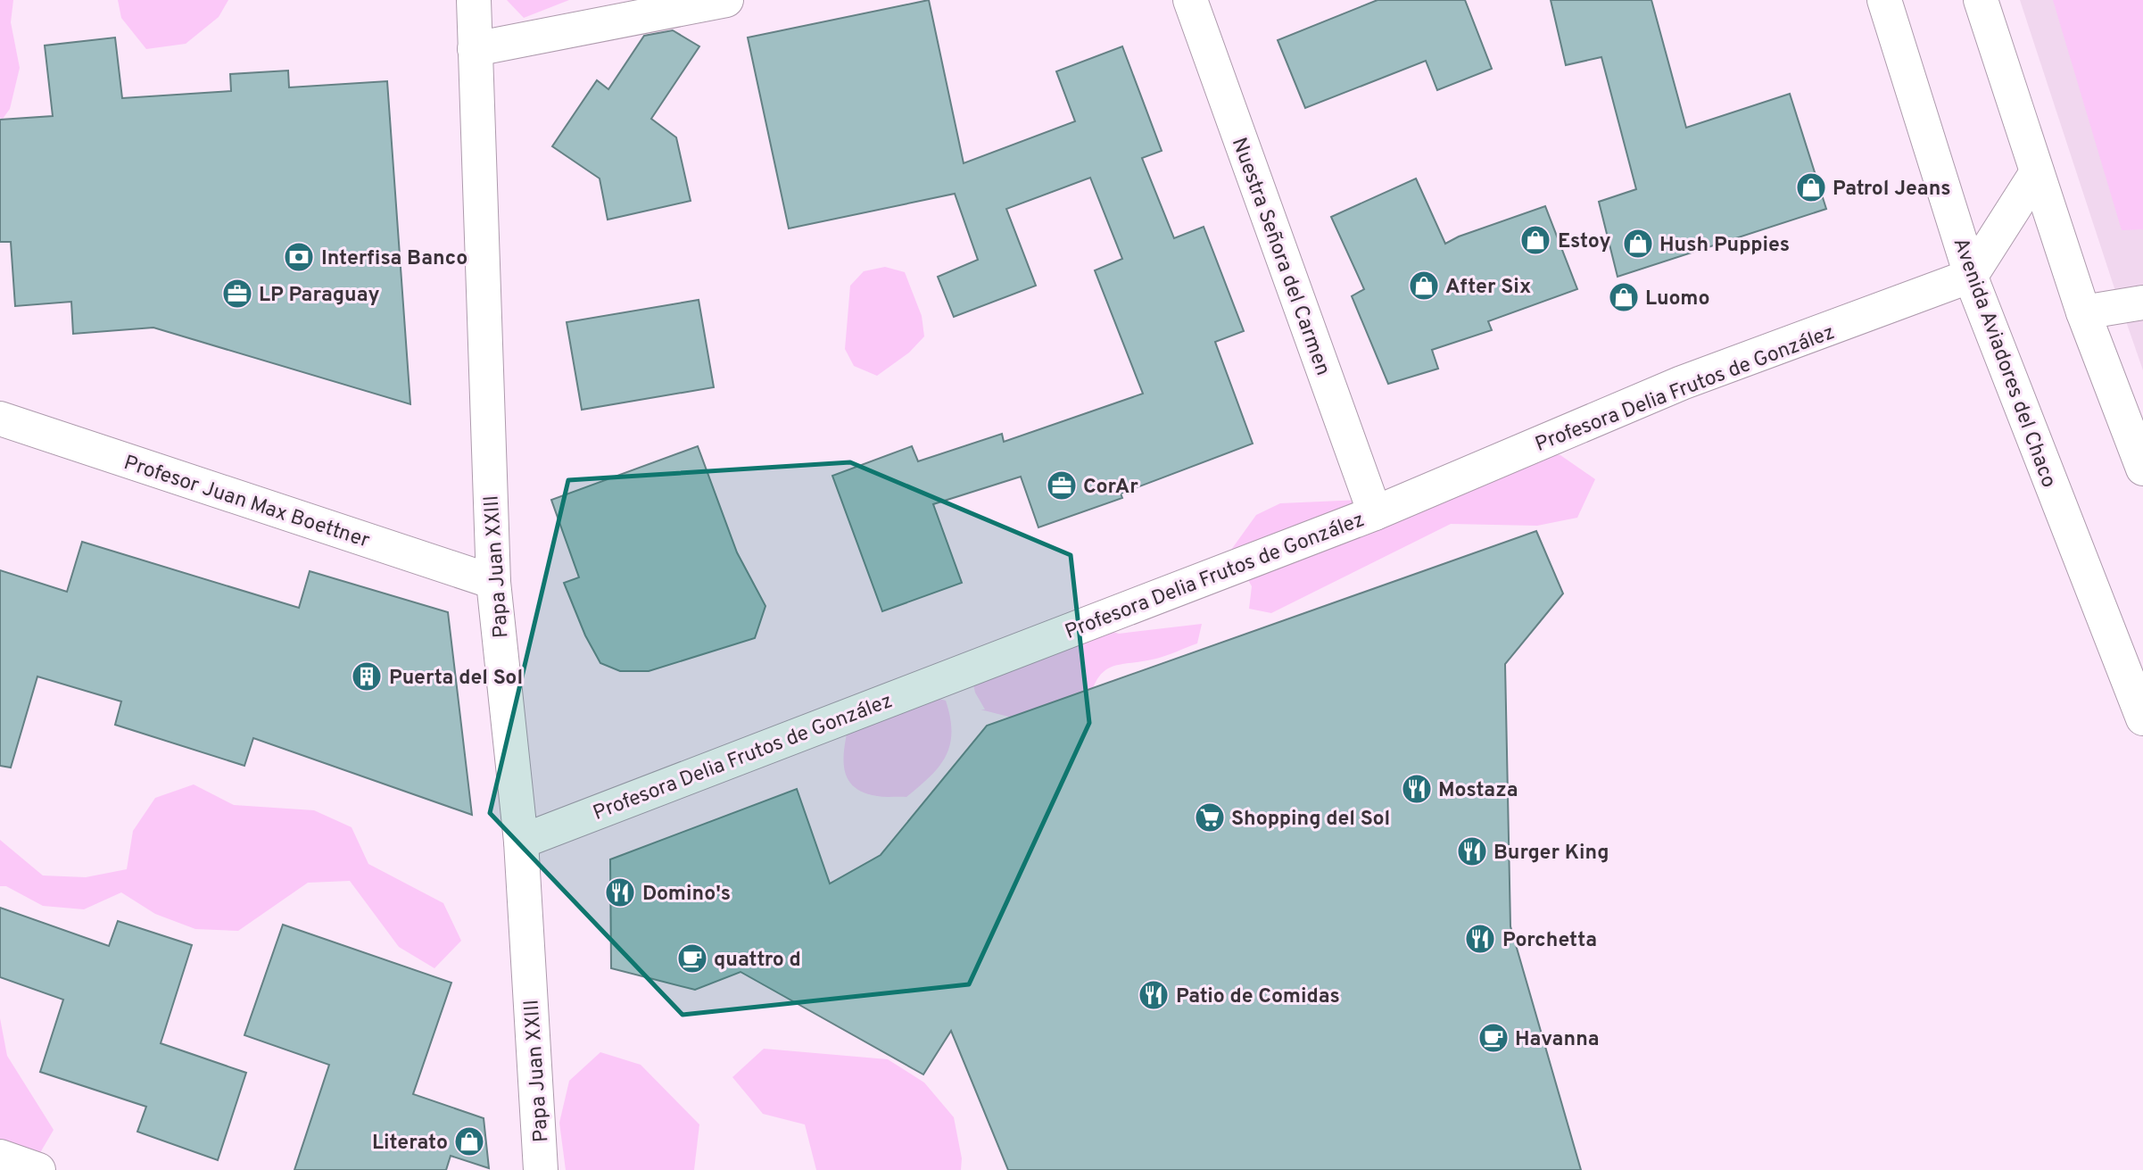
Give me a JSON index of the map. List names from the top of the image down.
{
  "streets": {
    "main road": [
      "Nuestra Señora del Carmen",
      "Avenida Aviadores del Chaco",
      "Profesora Delia Frutos de González",
      "Profesor Juan Max Boettner",
      "Papa Juan XXIII"
    ]
  },
  "crossings": [
    ["Nuestra Señora del Carmen", "Profesora Delia Frutos de González"],
    ["Avenida Aviadores del Chaco", "Profesora Delia Frutos de González"],
    ["Profesora Delia Frutos de González", "Papa Juan XXIII"],
    ["Profesor Juan Max Boettner", "Papa Juan XXIII"]
  ],
  "places": {
    "shop": [
      "Patrol Jeans",
      "Estoy",
      "Hush Puppies",
      "After Six",
      "Luomo",
      "Literato"
    ],
    "bank": ["Interfisa Banco"],
    "office": ["LP Paraguay", "CorAr"],
    "building": ["Puerta del Sol"],
    "restaurant": [
      "Mostaza",
      "Burger King",
      "Domino's",
      "Porchetta",
      "Patio de Comidas"
    ],
    "supermarket": ["Shopping del Sol"],
    "cafe": ["quattro d", "Havanna"]
  }
}
